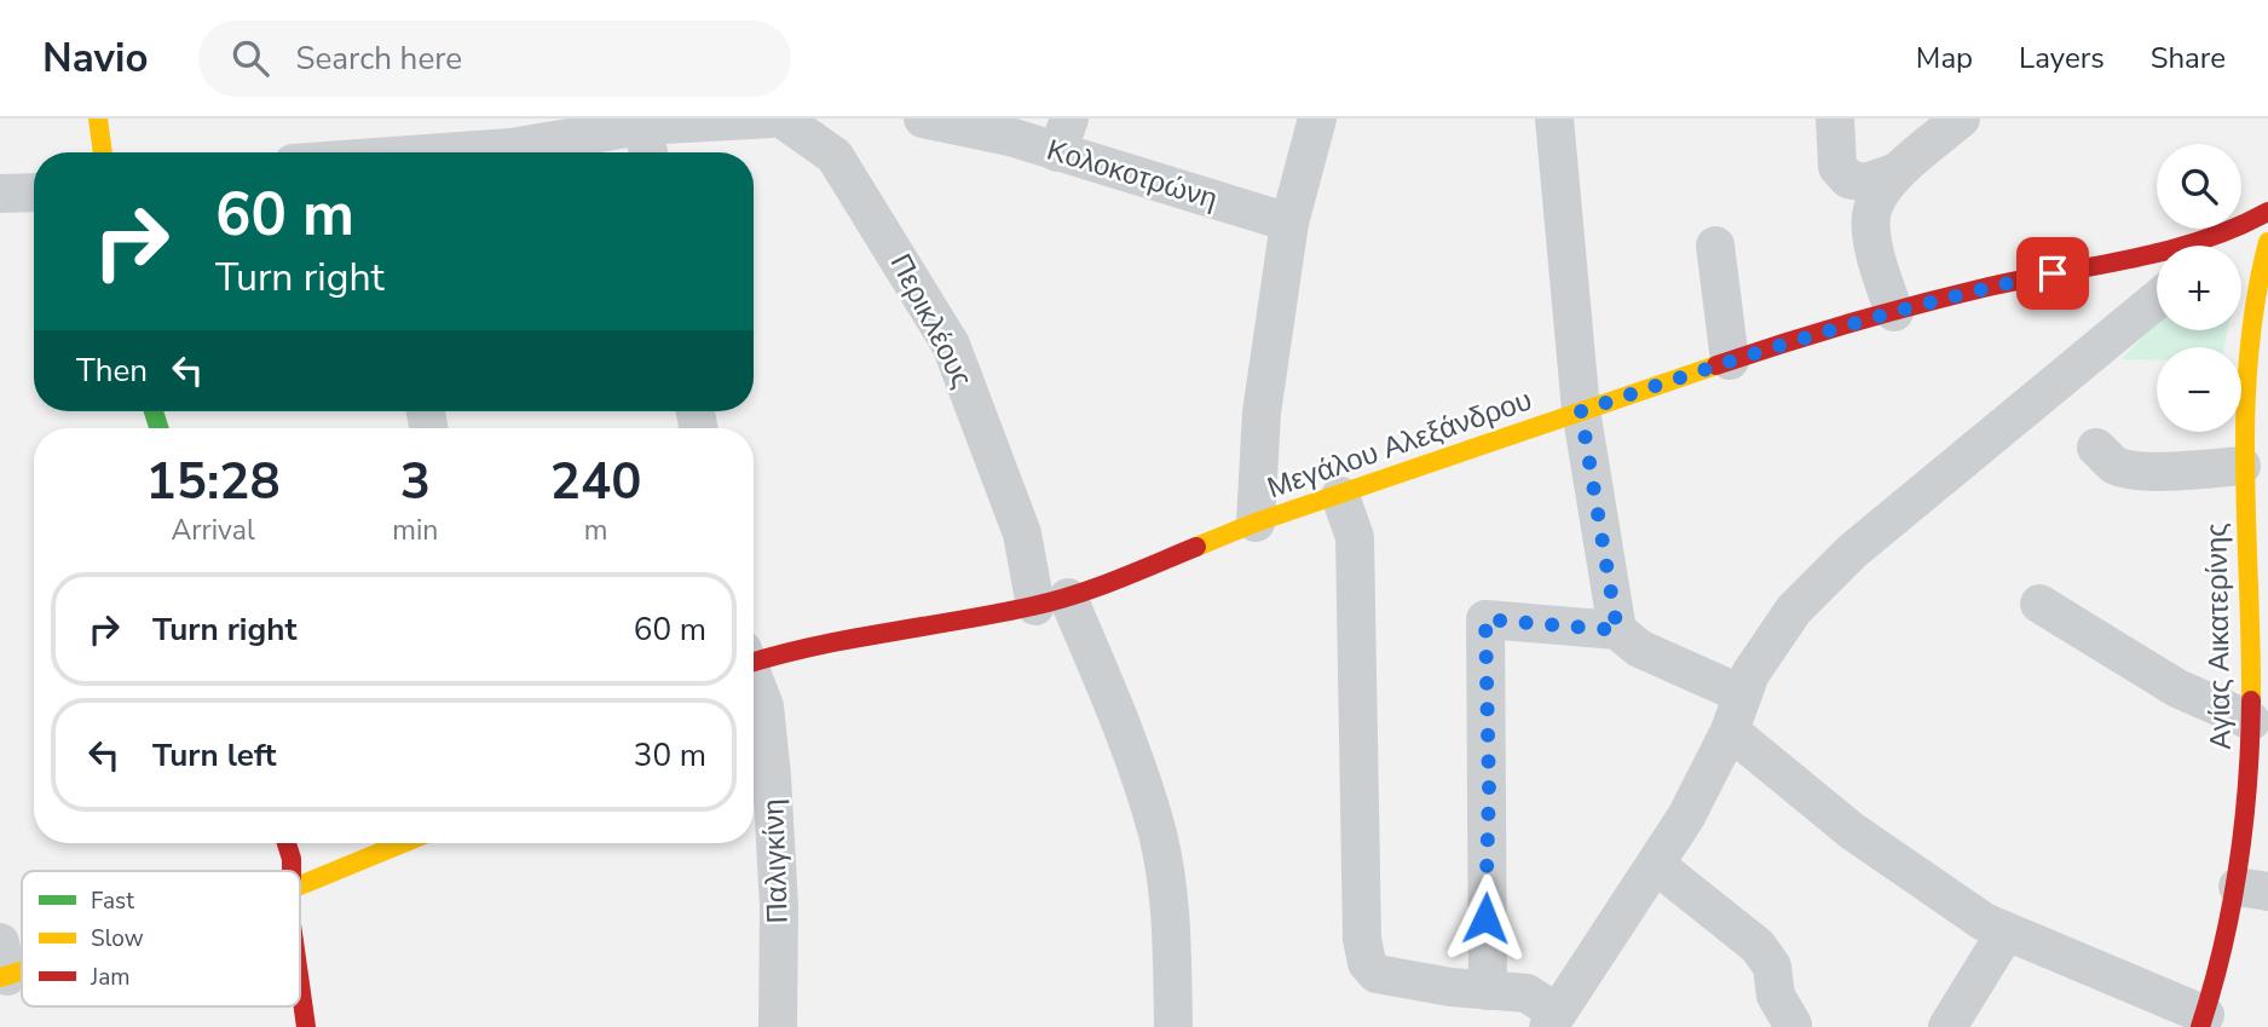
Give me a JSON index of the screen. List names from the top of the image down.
{
  "streets": {
    "street": [
      "Κολοκοτρώνη",
      "Περικλέους",
      "Μεγάλου Αλεξάνδρου",
      "Αγίας Αικατερίνης",
      "Παλιγκίνη"
    ]
  },
  "crossings": [
    ["Περικλέους", "Μεγάλου Αλεξάνδρου"]
  ],
  "legend": ["Fast", "Slow", "Jam"],
  "page": {
    "header": "Navio",
    "search": "Search here",
    "nav": ["Map", "Layers", "Share"],
    "map_buttons": ["+", "−"],
    "turn": ["60 m", "Turn right"],
    "then": "Then",
    "eta": [
      "15:28",
      "Arrival",
      "3",
      "min",
      "240",
      "m"
    ],
    "list": [
      {
        "name": "Turn right",
        "value": "60 m"
      },
      {
        "name": "Turn left",
        "value": "30 m"
      }
    ]
  }
}
